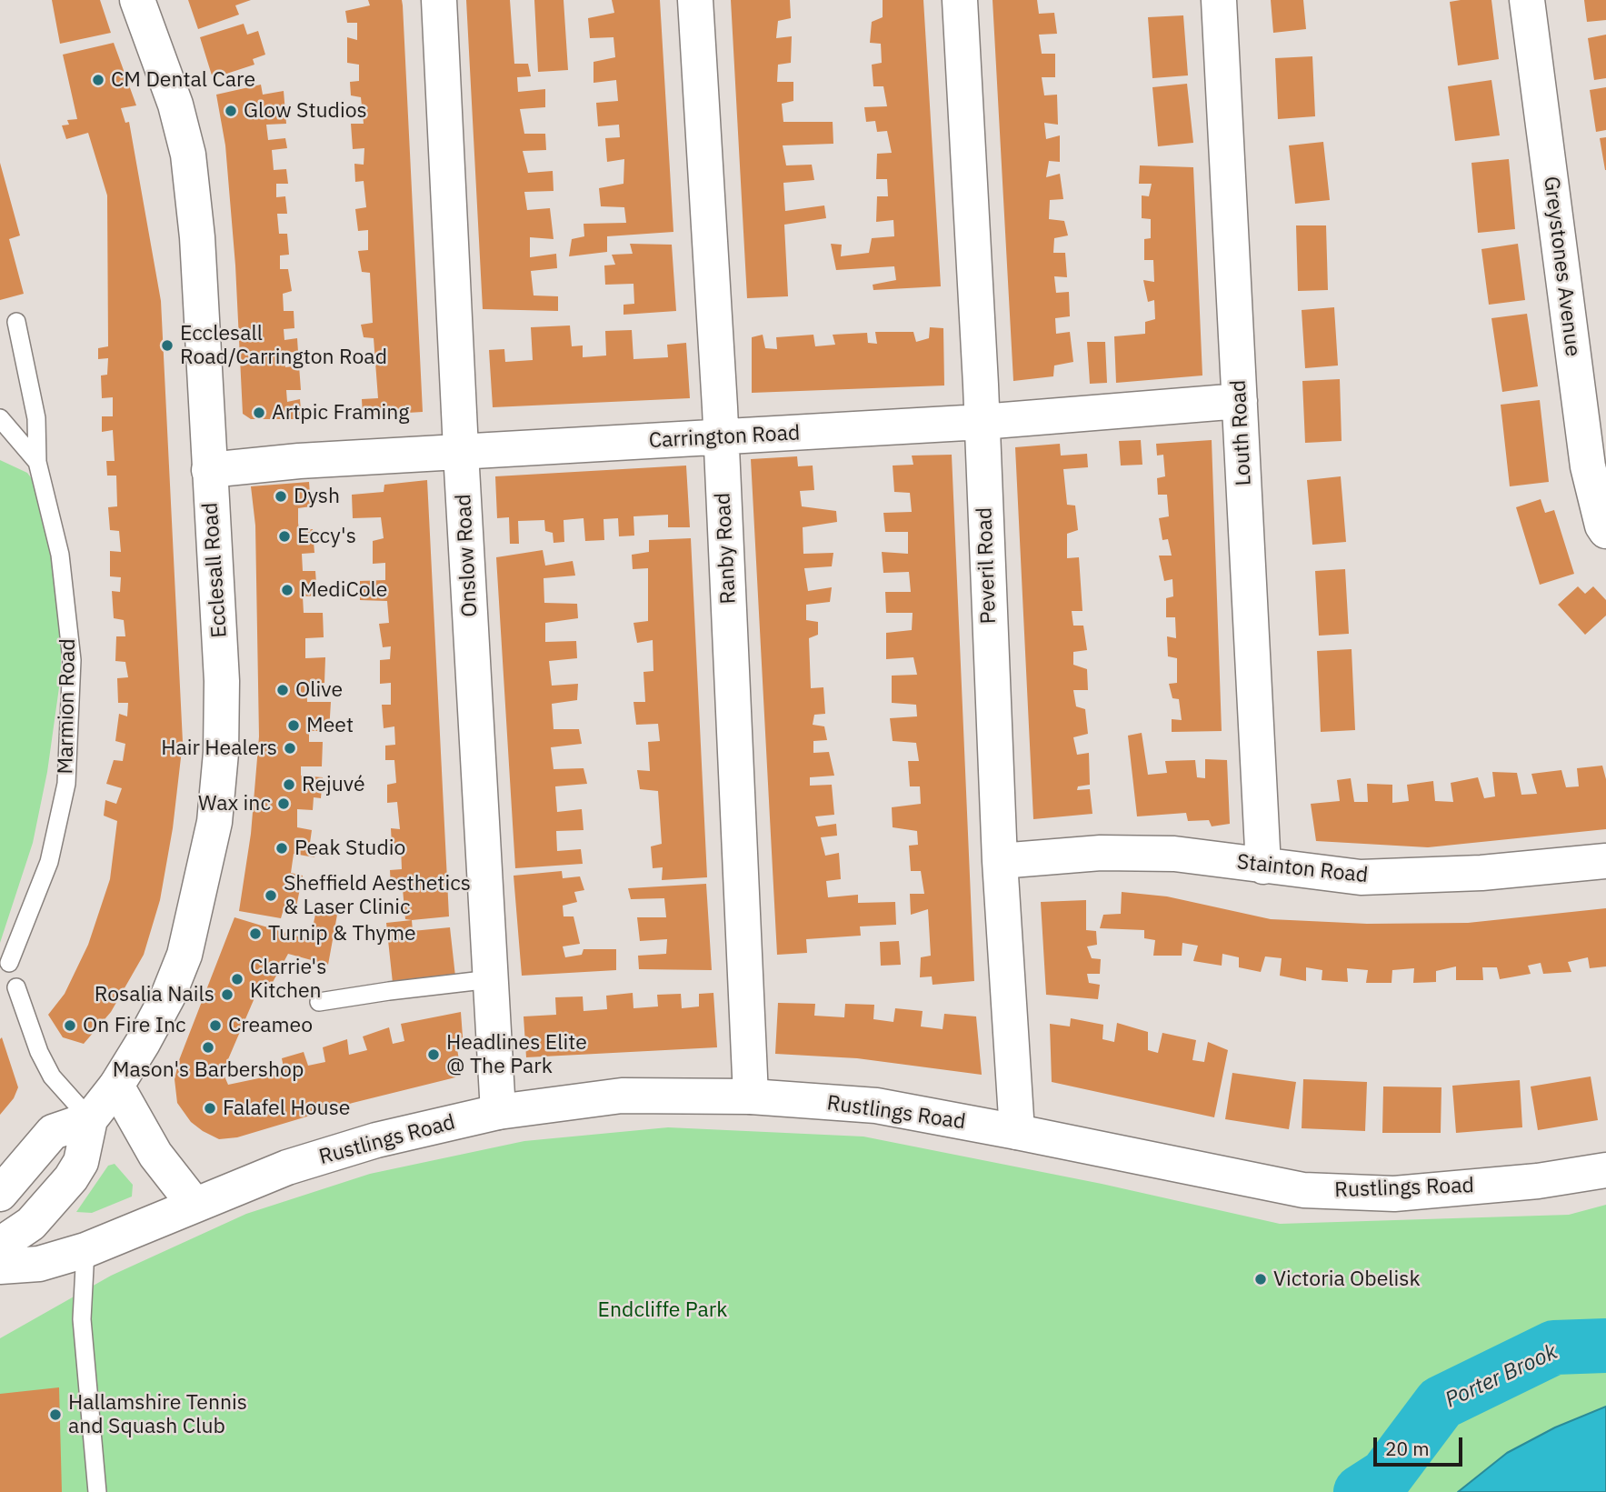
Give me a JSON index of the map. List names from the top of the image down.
{
  "streets": {
    "street": [
      "Greystones Avenue",
      "Louth Road",
      "Carrington Road",
      "Ranby Road",
      "Onslow Road",
      "Peveril Road",
      "Ecclesall Road",
      "Stainton Road",
      "Rustlings Road"
    ],
    "lane": ["Marmion Road"]
  },
  "crossings": [
    ["Louth Road", "Carrington Road"],
    ["Louth Road", "Stainton Road"],
    ["Carrington Road", "Ranby Road"],
    ["Carrington Road", "Onslow Road"],
    ["Carrington Road", "Peveril Road"],
    ["Carrington Road", "Ecclesall Road"],
    ["Ranby Road", "Rustlings Road"],
    ["Onslow Road", "Rustlings Road"],
    ["Peveril Road", "Stainton Road"],
    ["Peveril Road", "Rustlings Road"]
  ],
  "water": ["Porter Brook"],
  "parks": ["Endcliffe Park"],
  "places": [
    "CM Dental Care",
    "Glow Studios",
    "Ecclesall Road/Carrington Road",
    "Artpic Framing",
    "Dysh",
    "Eccy's",
    "MediCole",
    "Olive",
    "Meet",
    "Hair Healers",
    "Rejuvé",
    "Wax inc",
    "Peak Studio",
    "Sheffield Aesthetics & Laser Clinic",
    "Turnip & Thyme",
    "Clarrie's Kitchen",
    "Rosalia Nails",
    "On Fire Inc",
    "Creameo",
    "Mason's Barbershop",
    "Headlines Elite @ The Park",
    "Falafel House",
    "Victoria Obelisk",
    "Hallamshire Tennis and Squash Club"
  ],
  "scale_bar": "20 m"
}
